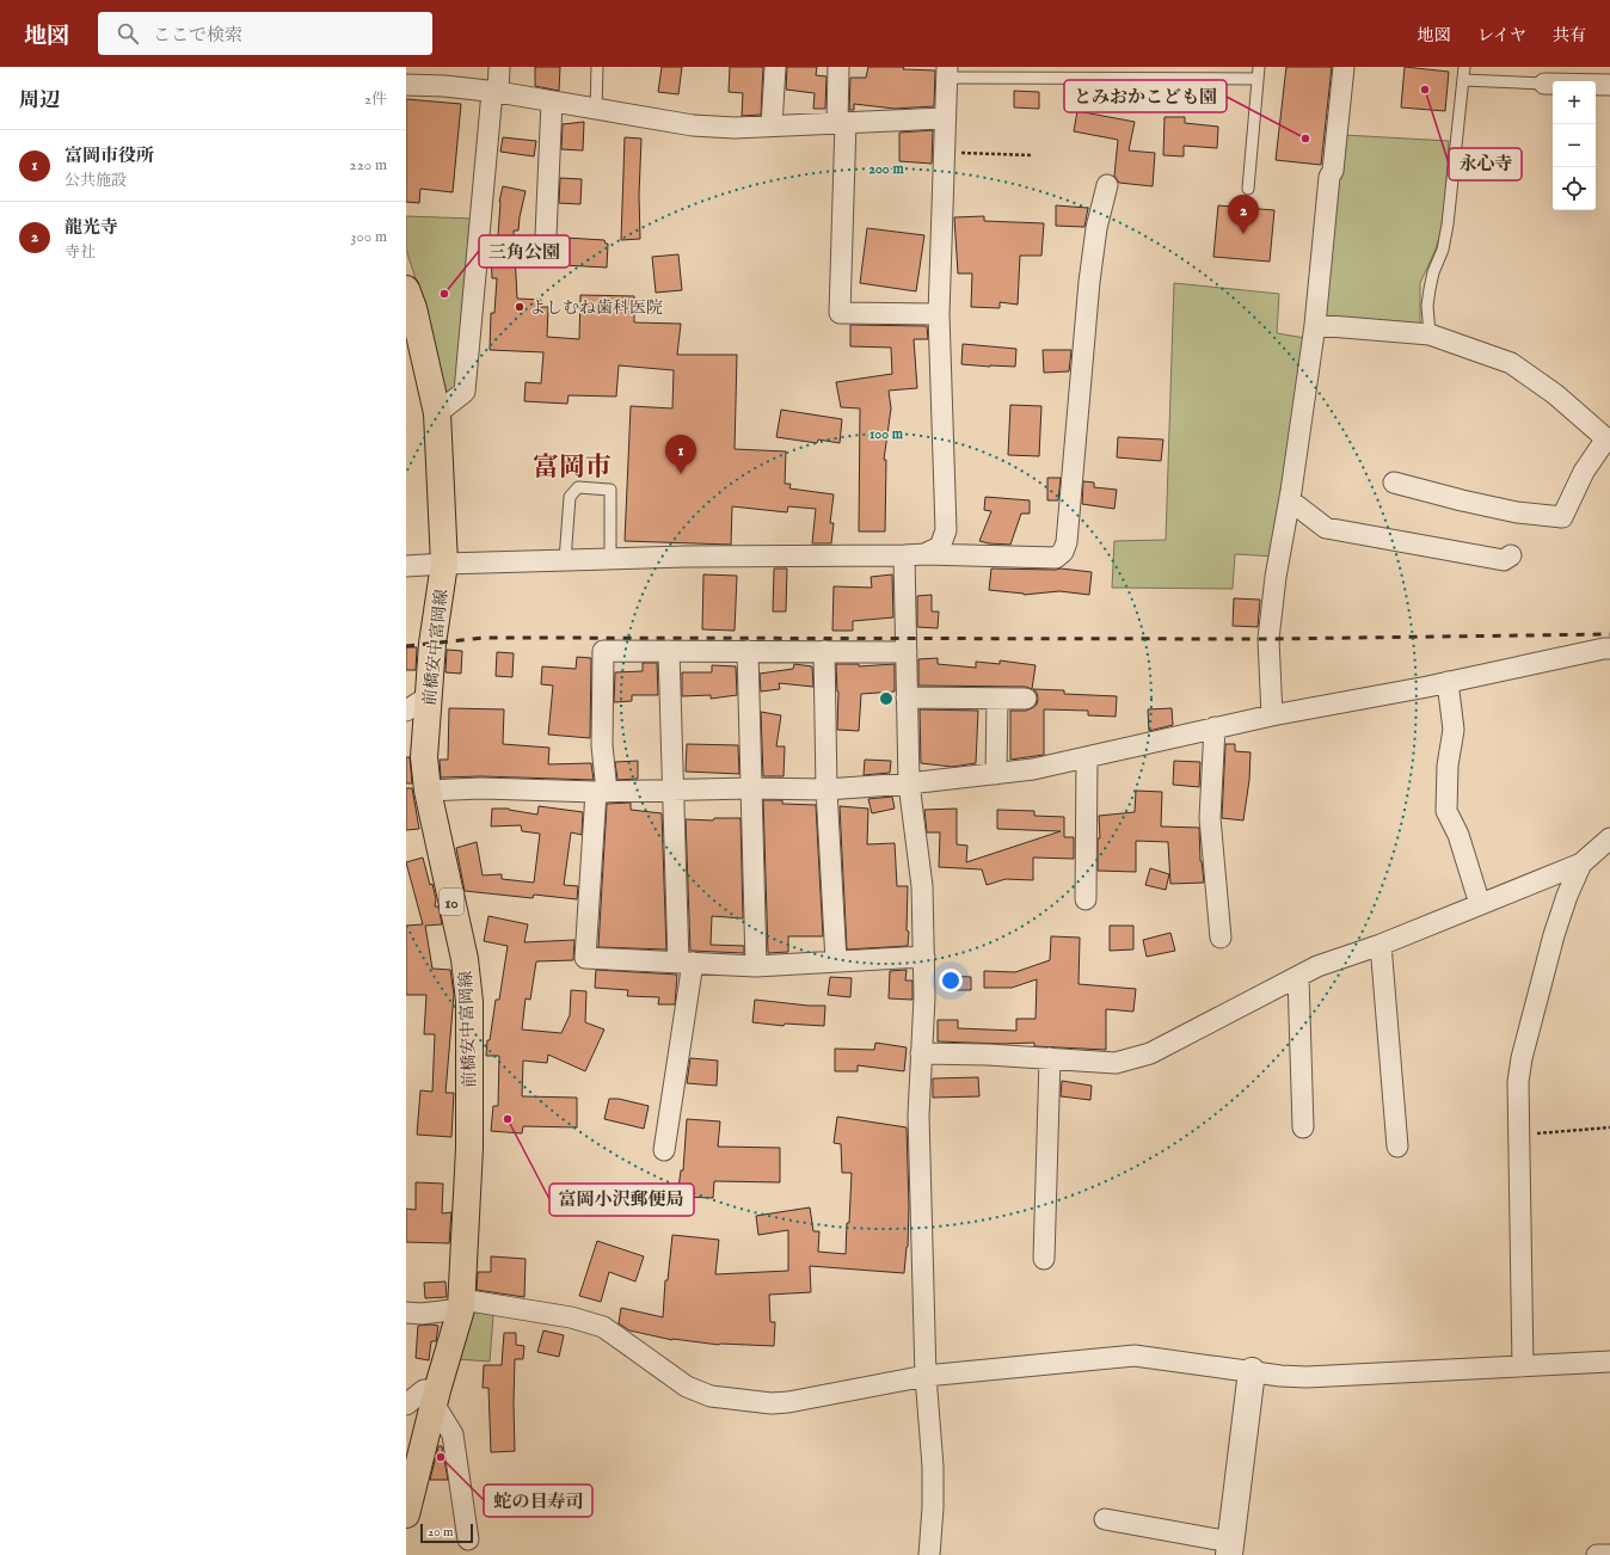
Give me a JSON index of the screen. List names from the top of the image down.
{
  "streets": {
    "main road": ["前橋安中富岡線", "10"]
  },
  "districts": ["富岡市"],
  "places": [
    "永心寺",
    "とみおかこども園",
    "三角公園",
    "よしむね歯科医院",
    "富岡小沢郵便局",
    "蛇の目寿司"
  ],
  "scale_bar": "20 m",
  "page": {
    "header": "地図",
    "search": "ここで検索",
    "nav": ["地図", "レイヤ", "共有"],
    "heading": ["周辺", "2件"],
    "map_buttons": ["+", "−"],
    "list": [
      {
        "mark": "1",
        "name": "富岡市役所",
        "note": "公共施設",
        "value": "220 m"
      },
      {
        "mark": "2",
        "name": "龍光寺",
        "note": "寺社",
        "value": "300 m"
      }
    ],
    "pins": ["2", "1"],
    "scale": "20 m"
  },
  "rings": ["200 m", "100 m"]
}
